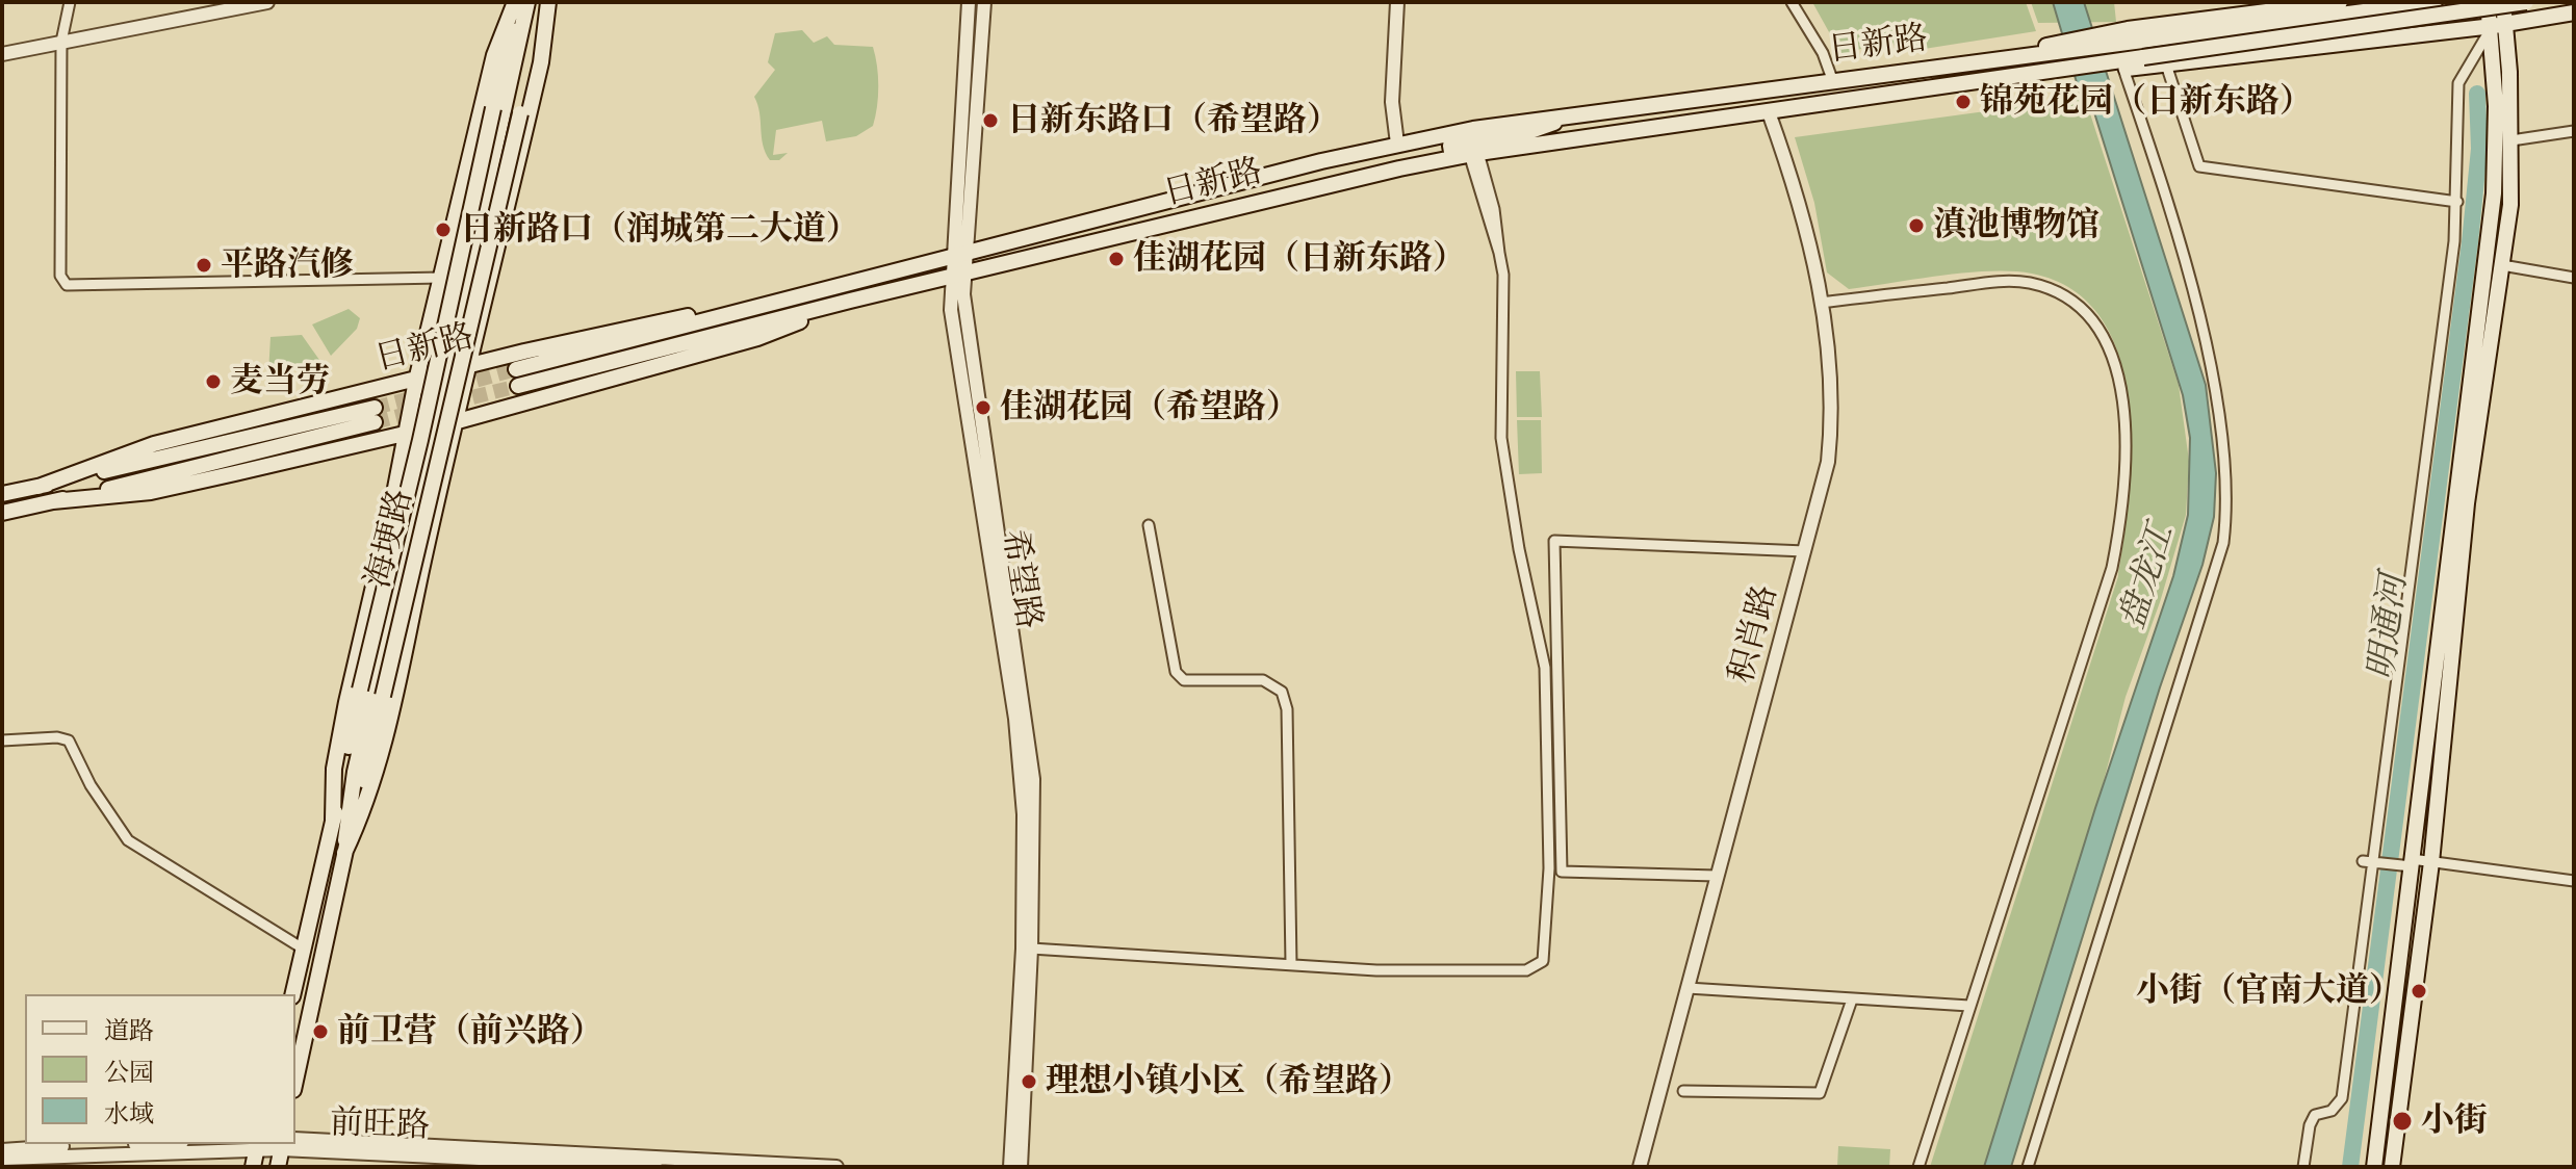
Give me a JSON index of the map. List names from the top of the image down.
{
  "streets": {
    "main road": ["日新路", "海埂路"],
    "street": ["希望路", "积肖路", "前旺路"]
  },
  "crossings": [
    ["日新路", "希望路"],
    ["日新路", "积肖路"]
  ],
  "water": ["盘龙江", "明通河"],
  "places": [
    "锦苑花园（日新东路）",
    "日新东路口（希望路）",
    "滇池博物馆",
    "日新路口（润城第二大道）",
    "佳湖花园（日新东路）",
    "平路汽修",
    "麦当劳",
    "佳湖花园（希望路）",
    "小街（官南大道）",
    "前卫营（前兴路）",
    "理想小镇小区（希望路）",
    "小街"
  ],
  "legend": ["道路", "公园", "水域"]
}
